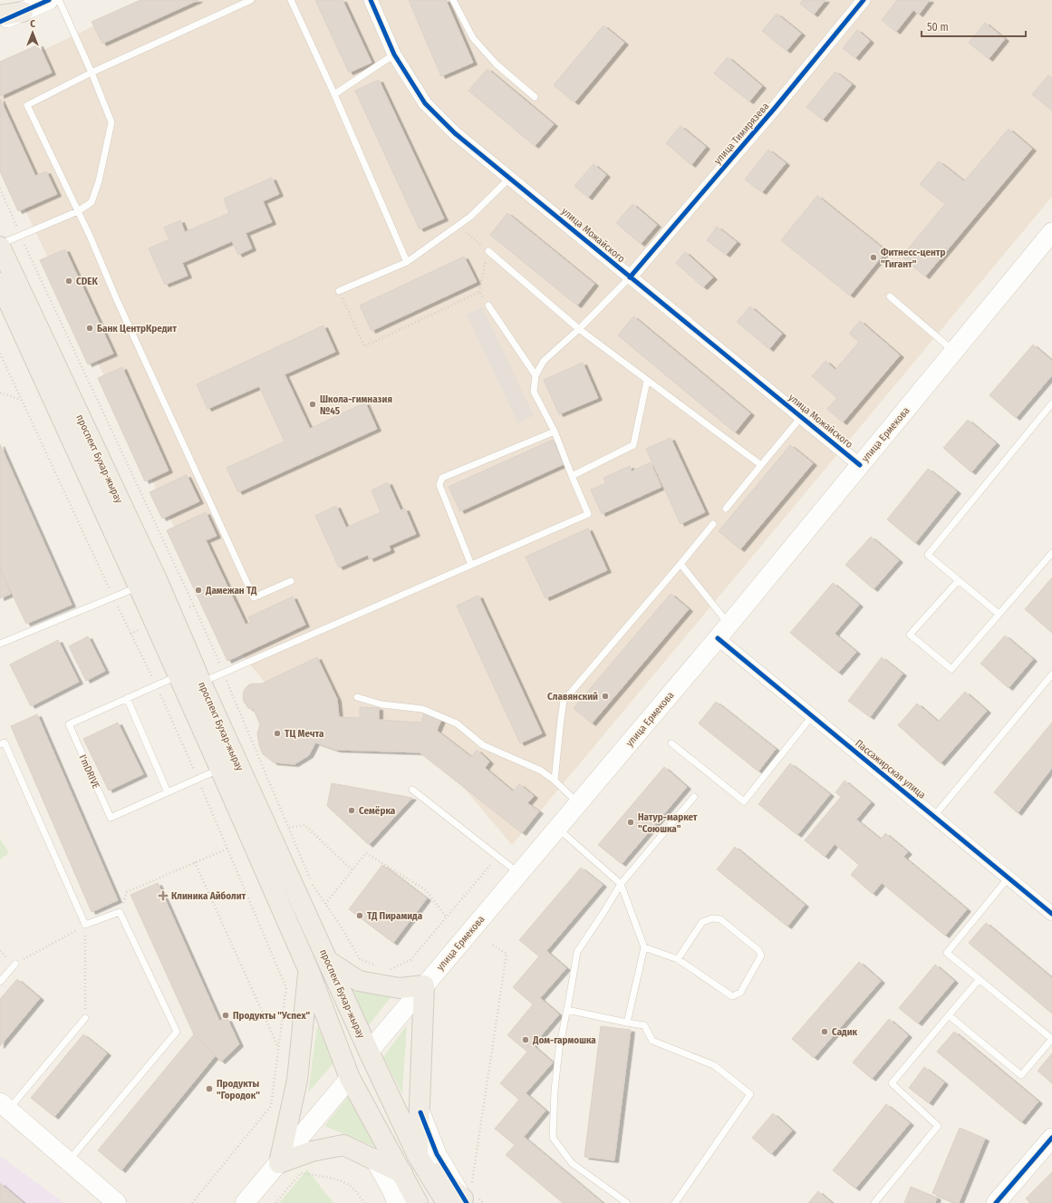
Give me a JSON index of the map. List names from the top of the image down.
{
  "streets": {
    "main road": ["улица Ермекова", "проспект Бухар-жырау"],
    "street": ["улица Тимирязева", "улица Можайского", "Пассажирская улица"],
    "lane": ["I'mDRIVE"]
  },
  "crossings": [
    ["улица Тимирязева", "улица Можайского"],
    ["улица Можайского", "улица Ермекова"],
    ["улица Ермекова", "проспект Бухар-жырау"],
    ["улица Ермекова", "Пассажирская улица"],
    ["проспект Бухар-жырау", "I'mDRIVE"]
  ],
  "places": {
    "other": [
      "Фитнесс-центр \"Гигант\"",
      "CDEK",
      "Банк ЦентрКредит",
      "Школа-гимназия №45",
      "Дамежан ТД",
      "Славянский",
      "ТЦ Мечта",
      "Семёрка",
      "Натур-маркет \"Союшка\"",
      "ТД Пирамида",
      "Продукты \"Успех\"",
      "Садик",
      "Дом-гармошка",
      "Продукты \"Городок\""
    ],
    "health": ["Клиника Айболит"]
  },
  "scale_bar": "50 m",
  "north": "top"
}
